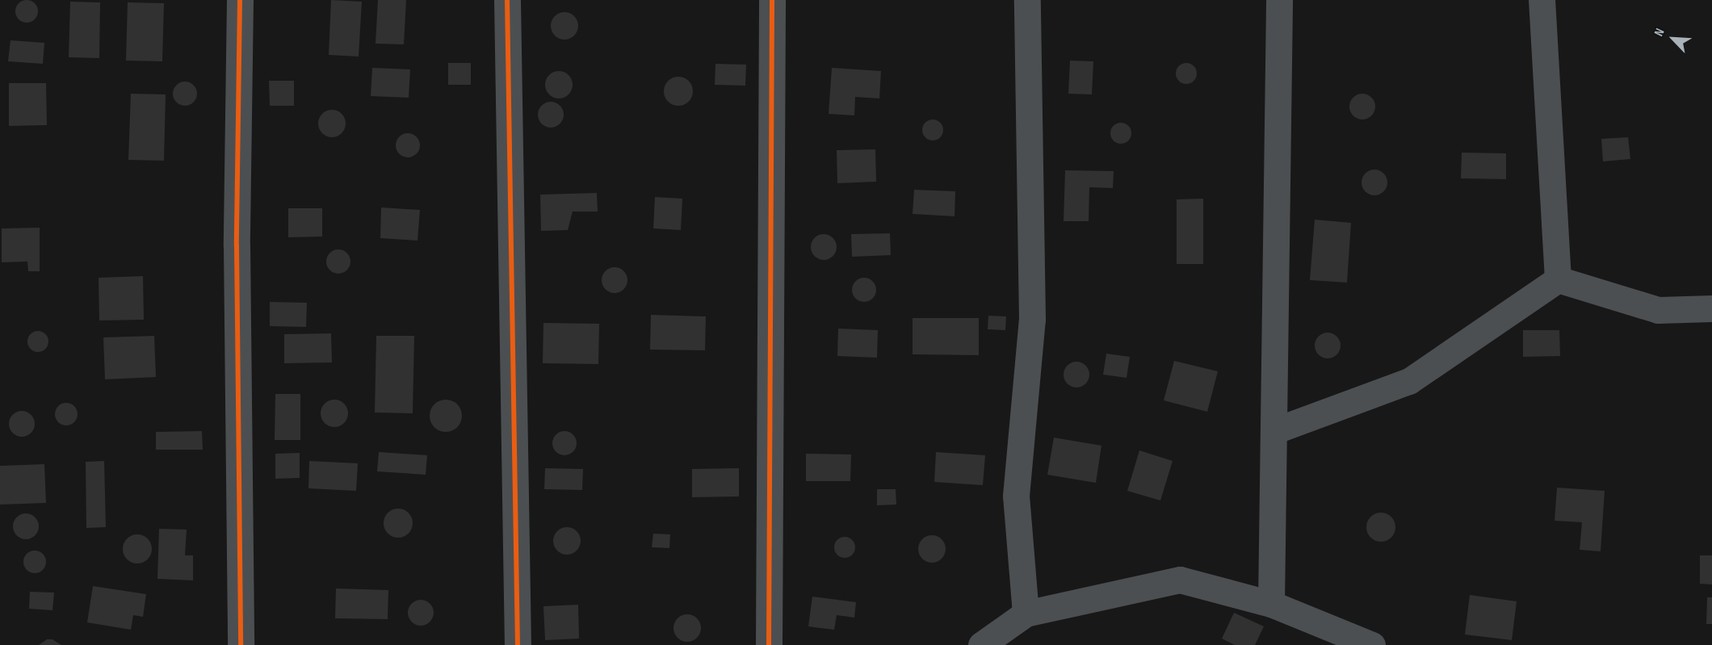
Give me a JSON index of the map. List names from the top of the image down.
{
  "north": "top left"
}
